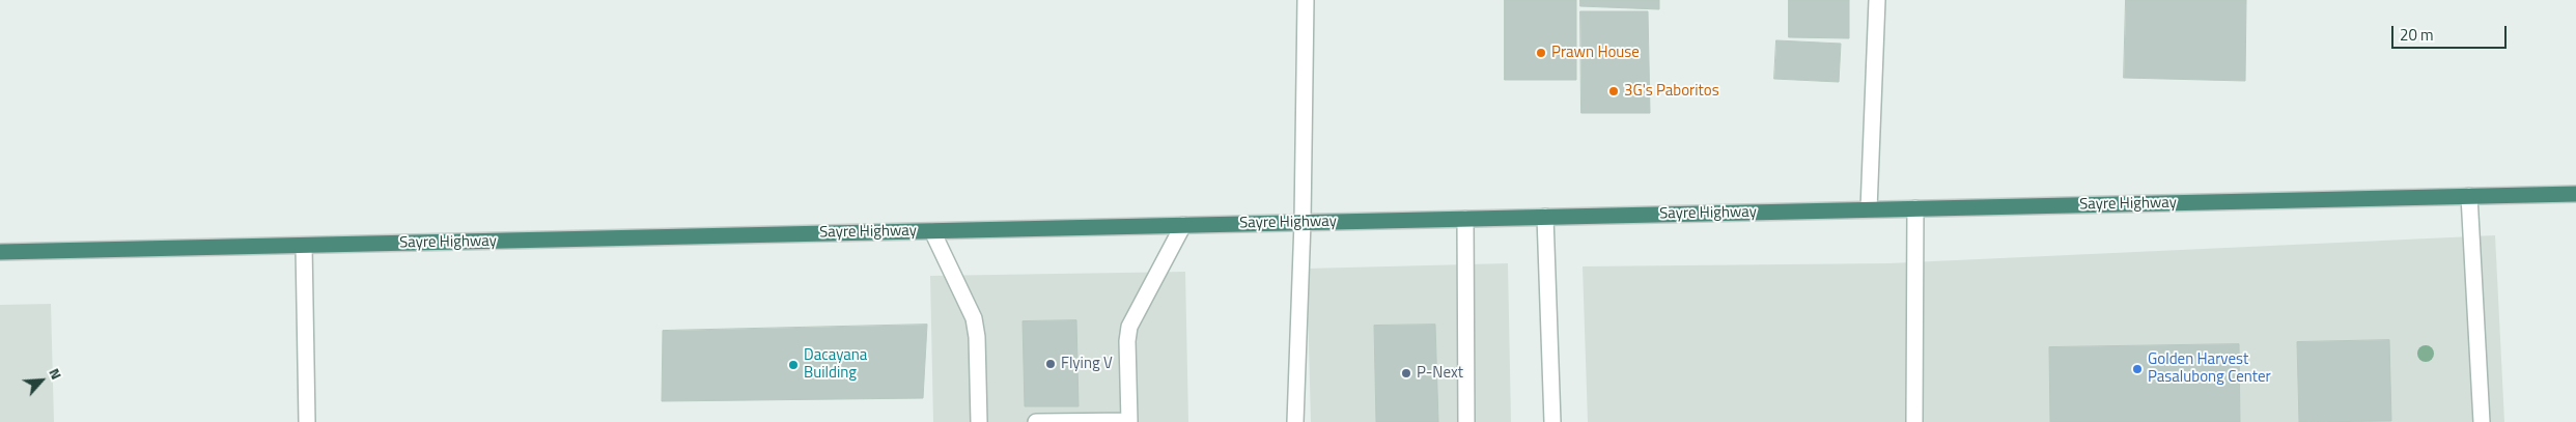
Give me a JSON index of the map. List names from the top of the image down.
{
  "streets": {
    "highway": ["Sayre Highway"]
  },
  "places": [
    "Prawn House",
    "3G's Paboritos",
    "Flying V",
    "Dacayana Building",
    "Golden Harvest Pasalubong Center",
    "P-Next"
  ],
  "scale_bar": "20 m",
  "north": "top right"
}
